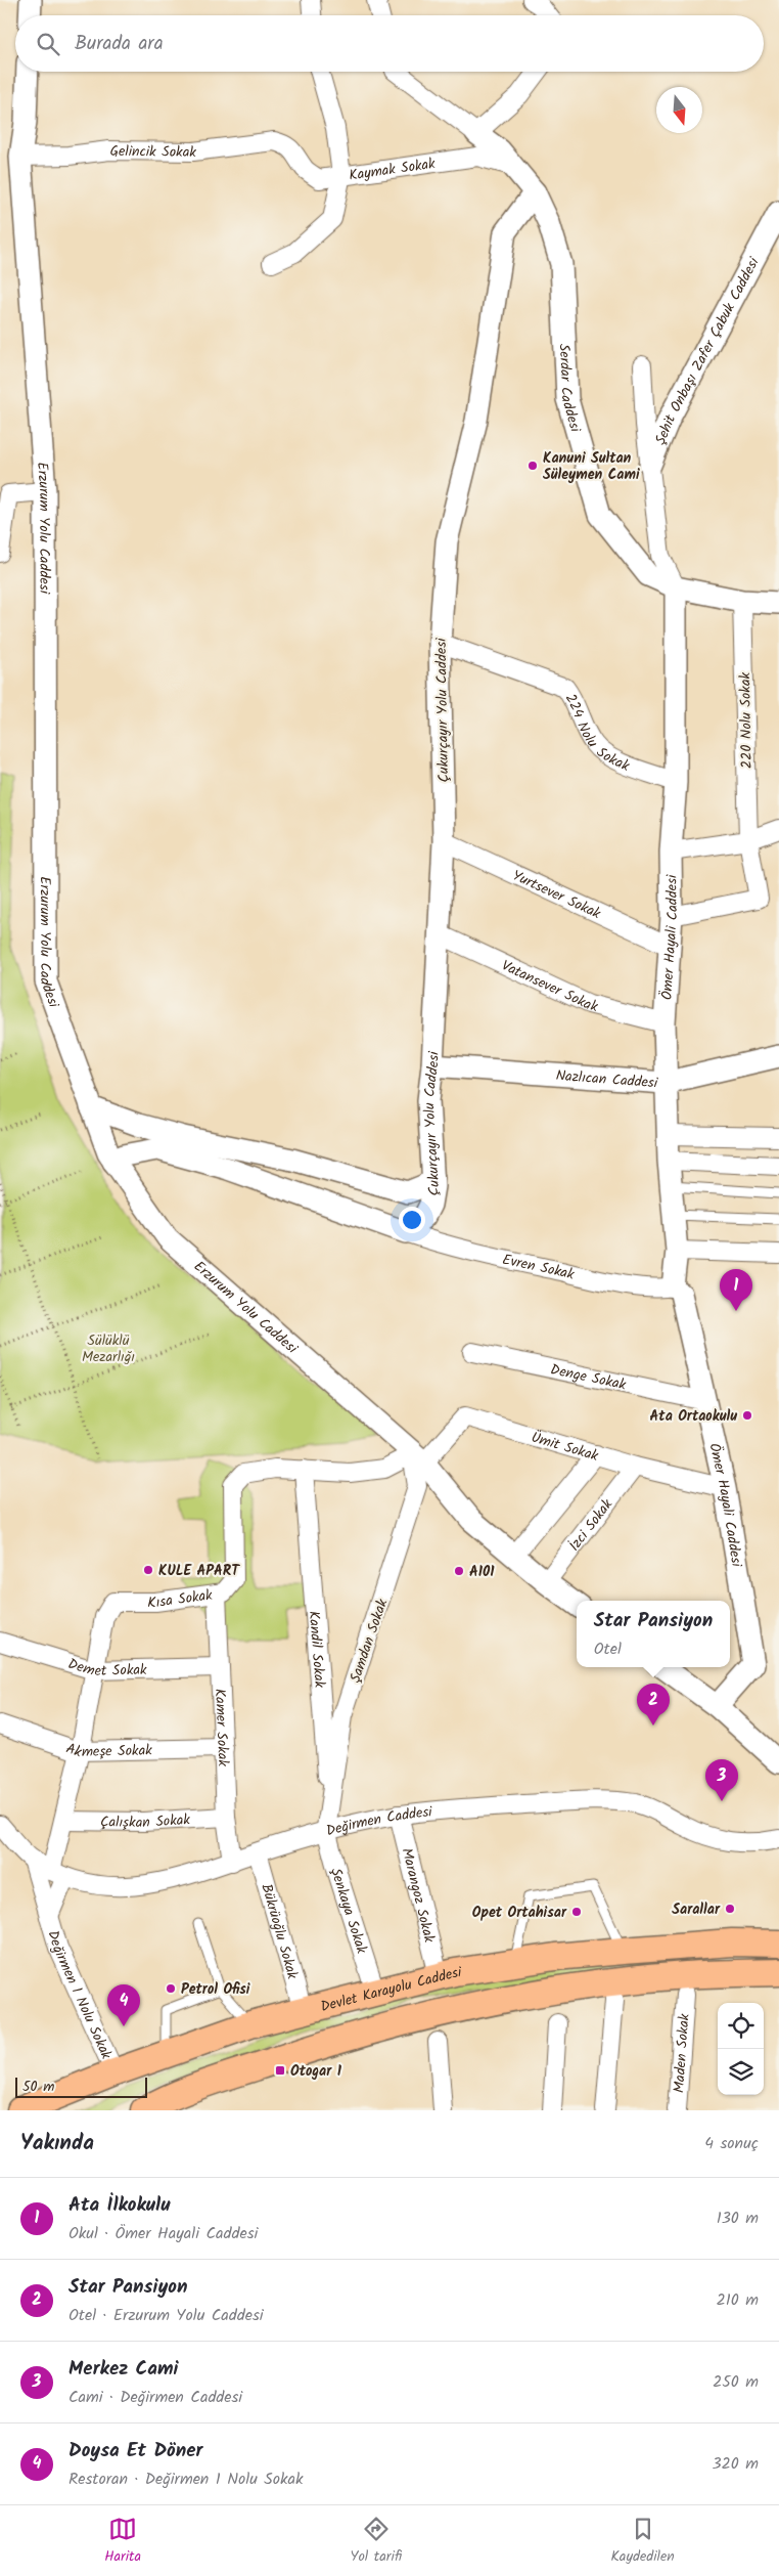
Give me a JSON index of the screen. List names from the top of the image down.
{
  "streets": {
    "main road": ["Devlet Karayolu Caddesi"],
    "street": [
      "Gelincik Sokak",
      "Kaymak Sokak",
      "Şehit Onbaşı Zafer Çabuk Caddesi",
      "Serdar Caddesi",
      "Erzurum Yolu Caddesi",
      "Çukurçayır Yolu Caddesi",
      "220 Nolu Sokak",
      "224 Nolu Sokak",
      "Yurtsever Sokak",
      "Ömer Hayali Caddesi",
      "Vatansever Sokak",
      "Nazlıcan Caddesi",
      "Evren Sokak",
      "Denge Sokak",
      "Ümit Sokak",
      "İzci Sokak",
      "Kısa Sokak",
      "Şamdan Sokak",
      "Kandil Sokak",
      "Demet Sokak",
      "Kamer Sokak",
      "Akmeşe Sokak",
      "Çalışkan Sokak",
      "Değirmen Caddesi",
      "Marangoz Sokak",
      "Şenkaya Sokak",
      "Bükrüoğlu Sokak",
      "Değirmen 1 Nolu Sokak",
      "Maden Sokak"
    ]
  },
  "crossings": [
    ["Gelincik Sokak", "Kaymak Sokak"],
    ["Gelincik Sokak", "Erzurum Yolu Caddesi"],
    ["Kaymak Sokak", "Serdar Caddesi"],
    ["Serdar Caddesi", "Çukurçayır Yolu Caddesi"],
    ["Serdar Caddesi", "220 Nolu Sokak"],
    ["Serdar Caddesi", "Ömer Hayali Caddesi"],
    ["Erzurum Yolu Caddesi", "Ümit Sokak"],
    ["Erzurum Yolu Caddesi", "İzci Sokak"],
    ["Erzurum Yolu Caddesi", "Kısa Sokak"],
    ["Erzurum Yolu Caddesi", "Şamdan Sokak"],
    ["Çukurçayır Yolu Caddesi", "224 Nolu Sokak"],
    ["Çukurçayır Yolu Caddesi", "Yurtsever Sokak"],
    ["Çukurçayır Yolu Caddesi", "Vatansever Sokak"],
    ["Çukurçayır Yolu Caddesi", "Nazlıcan Caddesi"],
    ["Çukurçayır Yolu Caddesi", "Evren Sokak"],
    ["220 Nolu Sokak", "Ömer Hayali Caddesi"],
    ["224 Nolu Sokak", "Ömer Hayali Caddesi"],
    ["Yurtsever Sokak", "Ömer Hayali Caddesi"],
    ["Ömer Hayali Caddesi", "Vatansever Sokak"],
    ["Ömer Hayali Caddesi", "Nazlıcan Caddesi"],
    ["Ömer Hayali Caddesi", "Evren Sokak"],
    ["Ömer Hayali Caddesi", "Denge Sokak"],
    ["Ömer Hayali Caddesi", "Ümit Sokak"],
    ["Ümit Sokak", "İzci Sokak"],
    ["Ümit Sokak", "Kısa Sokak"],
    ["Ümit Sokak", "Şamdan Sokak"],
    ["Kısa Sokak", "Şamdan Sokak"],
    ["Kısa Sokak", "Kandil Sokak"],
    ["Kısa Sokak", "Demet Sokak"],
    ["Kısa Sokak", "Kamer Sokak"],
    ["Kısa Sokak", "Akmeşe Sokak"],
    ["Kısa Sokak", "Çalışkan Sokak"],
    ["Kısa Sokak", "Değirmen Caddesi"],
    ["Kısa Sokak", "Değirmen 1 Nolu Sokak"],
    ["Şamdan Sokak", "Kandil Sokak"],
    ["Şamdan Sokak", "Değirmen Caddesi"],
    ["Şamdan Sokak", "Şenkaya Sokak"],
    ["Kandil Sokak", "Değirmen Caddesi"],
    ["Kandil Sokak", "Şenkaya Sokak"],
    ["Demet Sokak", "Kamer Sokak"],
    ["Kamer Sokak", "Akmeşe Sokak"],
    ["Kamer Sokak", "Çalışkan Sokak"],
    ["Kamer Sokak", "Değirmen Caddesi"],
    ["Değirmen Caddesi", "Marangoz Sokak"],
    ["Değirmen Caddesi", "Şenkaya Sokak"],
    ["Değirmen Caddesi", "Bükrüoğlu Sokak"],
    ["Değirmen Caddesi", "Değirmen 1 Nolu Sokak"],
    ["Marangoz Sokak", "Devlet Karayolu Caddesi"],
    ["Şenkaya Sokak", "Devlet Karayolu Caddesi"],
    ["Bükrüoğlu Sokak", "Devlet Karayolu Caddesi"],
    ["Devlet Karayolu Caddesi", "Değirmen 1 Nolu Sokak"]
  ],
  "parks": ["Sülüklü Mezarlığı"],
  "places": {
    "other": [
      "Kanuni Sultan Süleymen Cami",
      "Ata Ortaokulu",
      "KULE APART",
      "A101",
      "Sarallar",
      "Opet Ortahisar",
      "Petrol Ofisi"
    ],
    "transit": ["Otogar 1"]
  },
  "scale_bar": "50 m",
  "north": "bottom",
  "page": {
    "search": "Burada ara",
    "pins": [
      "1",
      "2",
      "3",
      "4"
    ],
    "popup": ["Star Pansiyon", "Otel"],
    "scale": "50 m",
    "heading": ["Yakında", "4 sonuç"],
    "list": [
      {
        "mark": "1",
        "name": "Ata İlkokulu",
        "note": "Okul · Ömer Hayali Caddesi",
        "value": "130 m"
      },
      {
        "mark": "2",
        "name": "Star Pansiyon",
        "note": "Otel · Erzurum Yolu Caddesi",
        "value": "210 m"
      },
      {
        "mark": "3",
        "name": "Merkez Cami",
        "note": "Cami · Değirmen Caddesi",
        "value": "250 m"
      },
      {
        "mark": "4",
        "name": "Doysa Et Döner",
        "note": "Restoran · Değirmen 1 Nolu Sokak",
        "value": "320 m"
      }
    ],
    "nav": ["Harita", "Yol tarifi", "Kaydedilen"]
  }
}
